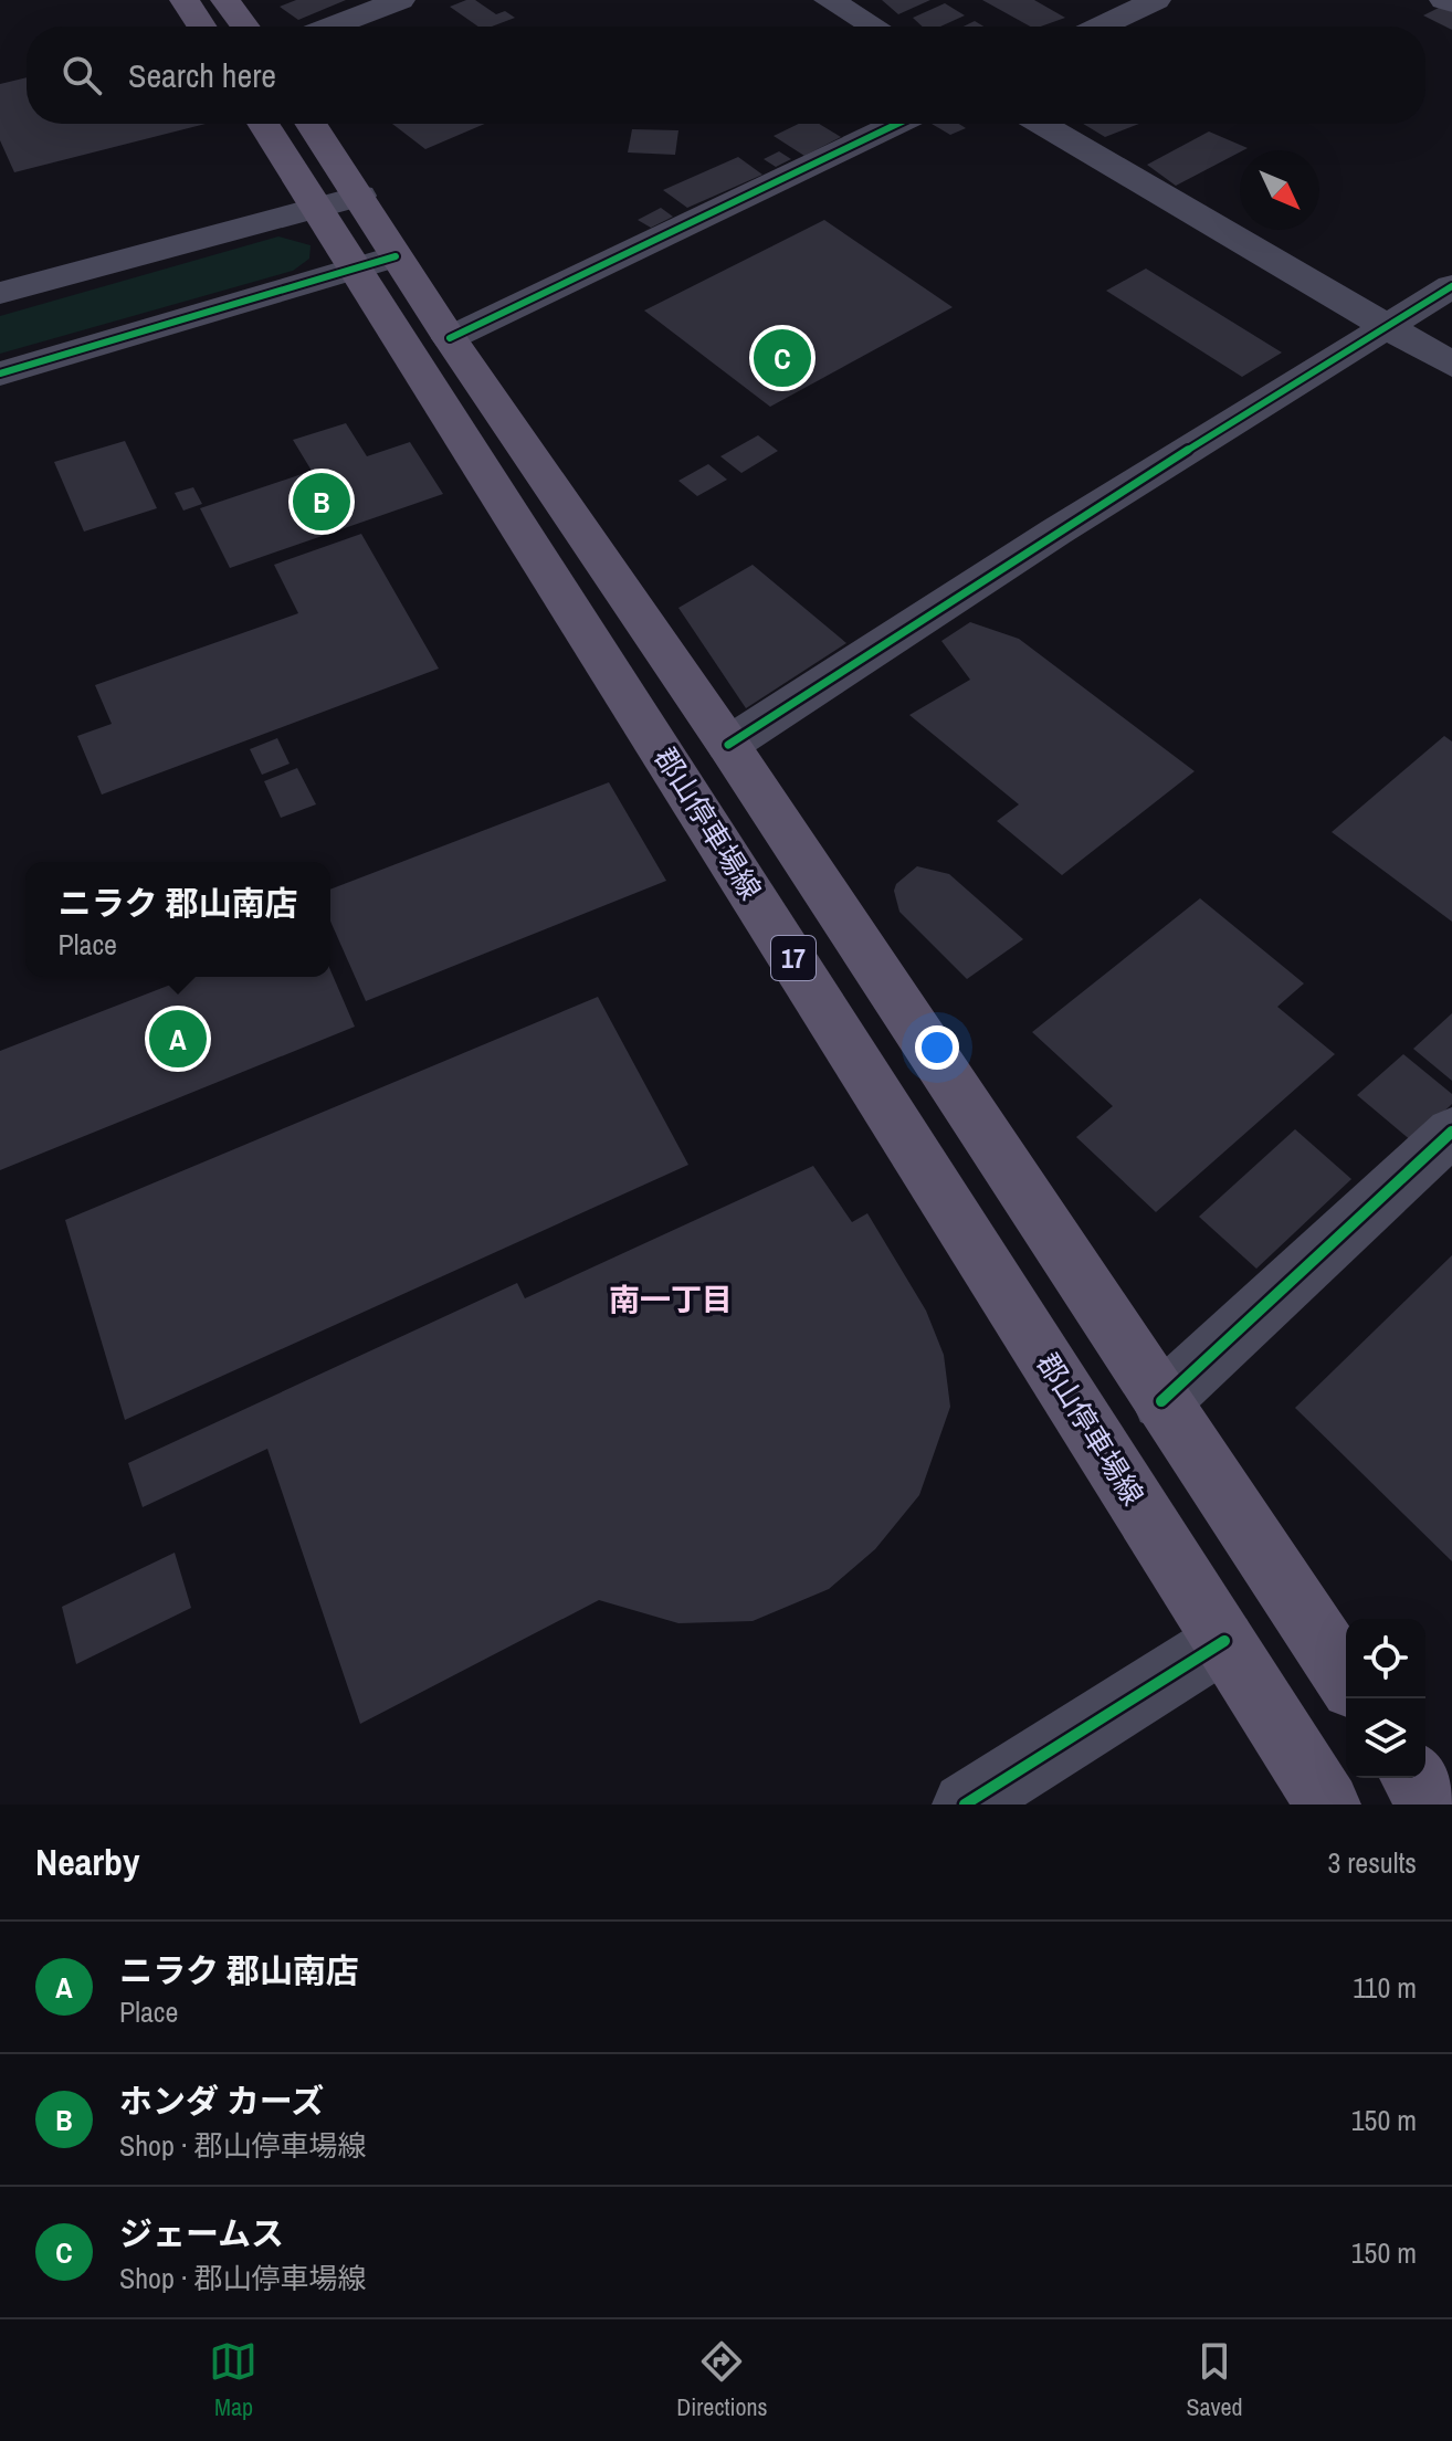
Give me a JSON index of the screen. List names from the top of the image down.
{
  "streets": {
    "main road": ["郡山停車場線", "17"]
  },
  "districts": ["南一丁目"],
  "north": "bottom right",
  "page": {
    "search": "Search here",
    "pins": ["C", "B", "A"],
    "popup": ["ニラク 郡山南店", "Place"],
    "heading": ["Nearby", "3 results"],
    "list": [
      {
        "mark": "A",
        "name": "ニラク 郡山南店",
        "note": "Place",
        "value": "110 m"
      },
      {
        "mark": "B",
        "name": "ホンダ カーズ",
        "note": "Shop · 郡山停車場線",
        "value": "150 m"
      },
      {
        "mark": "C",
        "name": "ジェームス",
        "note": "Shop · 郡山停車場線",
        "value": "150 m"
      }
    ],
    "nav": ["Map", "Directions", "Saved"]
  }
}
